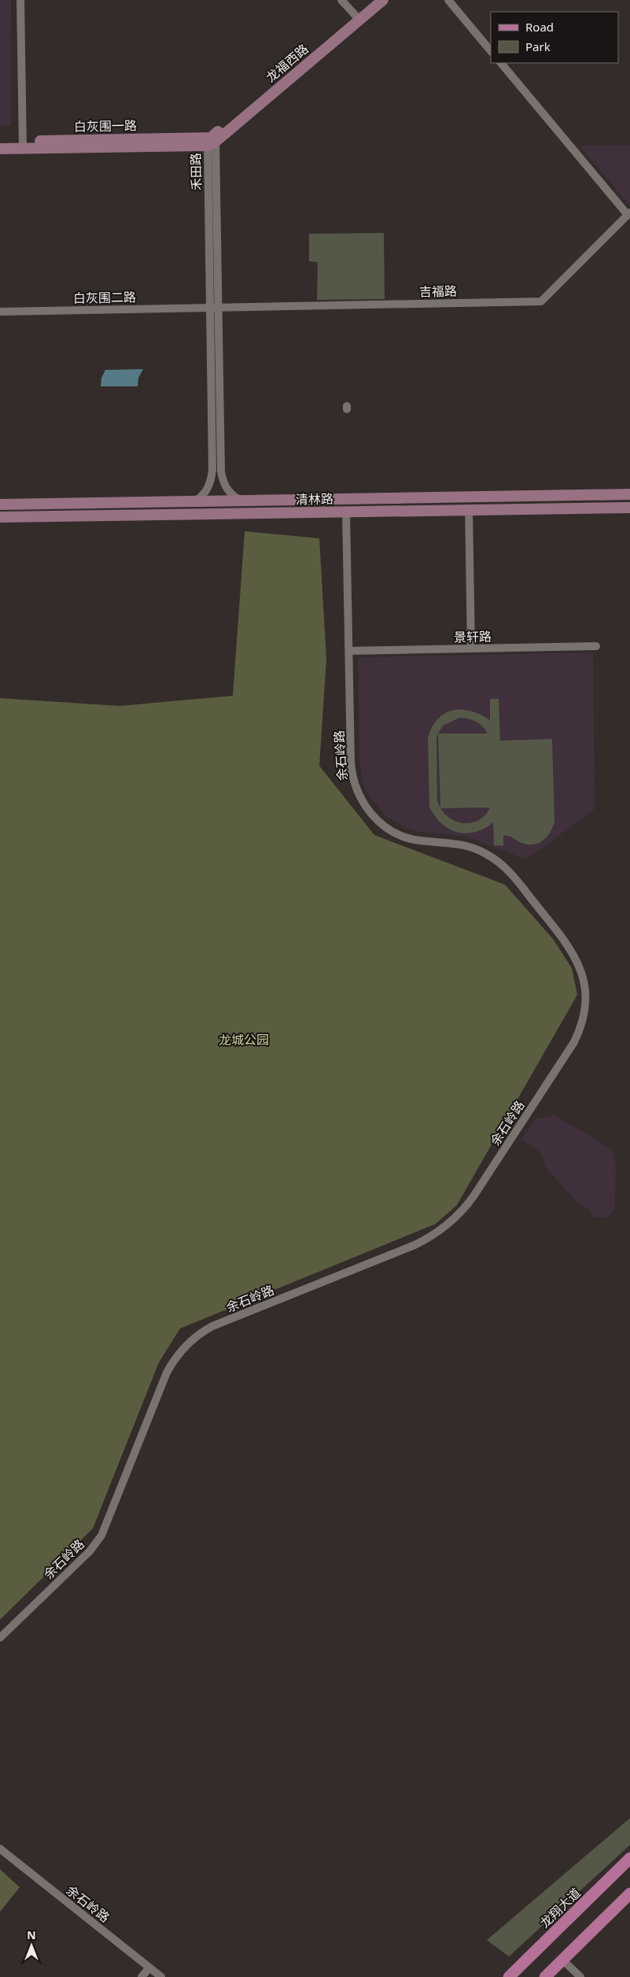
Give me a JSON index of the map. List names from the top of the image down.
{
  "streets": {
    "main road": [
      "龙福西路",
      "白灰围一路",
      "清林路",
      "龙翔大道"
    ],
    "street": [
      "禾田路",
      "吉福路",
      "白灰围二路",
      "景轩路",
      "余石岭路"
    ]
  },
  "crossings": [
    ["龙福西路", "白灰围一路"],
    ["龙福西路", "禾田路"],
    ["白灰围一路", "禾田路"],
    ["禾田路", "吉福路"],
    ["禾田路", "白灰围二路"],
    ["禾田路", "清林路"],
    ["吉福路", "白灰围二路"],
    ["清林路", "余石岭路"],
    ["景轩路", "余石岭路"]
  ],
  "parks": ["龙城公园"],
  "legend": ["Road", "Park"],
  "north": "top"
}
